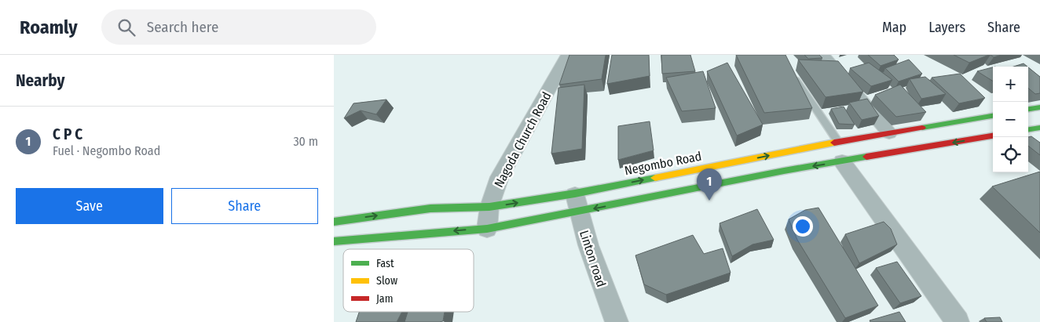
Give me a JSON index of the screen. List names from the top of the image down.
{
  "streets": {
    "highway": ["Negombo Road"],
    "street": ["Nagoda Church Road", "Linton road"]
  },
  "crossings": [
    ["Nagoda Church Road", "Negombo Road"],
    ["Negombo Road", "Linton road"]
  ],
  "legend": ["Fast", "Slow", "Jam"],
  "page": {
    "header": "Roamly",
    "search": "Search here",
    "nav": ["Map", "Layers", "Share"],
    "heading": "Nearby",
    "map_buttons": ["+", "−"],
    "list": [
      {
        "mark": "1",
        "name": "C P C",
        "note": "Fuel · Negombo Road",
        "value": "30 m"
      }
    ],
    "pins": "1",
    "buttons": ["Save", "Share"]
  }
}
